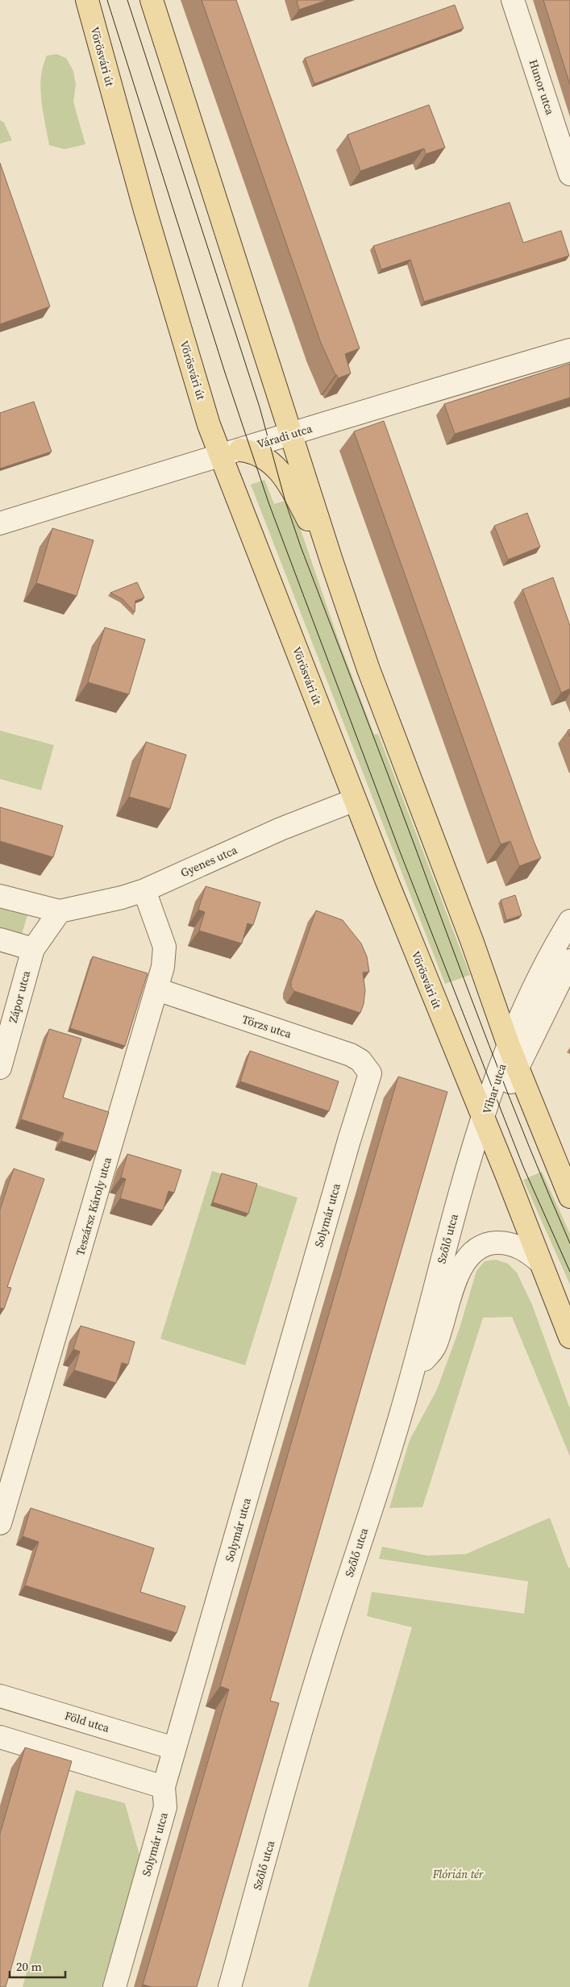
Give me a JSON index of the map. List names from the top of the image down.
{
  "streets": {
    "main road": ["Vörösvári út"],
    "street": [
      "Hunor utca",
      "Váradi utca",
      "Gyenes utca",
      "Zápor utca",
      "Törzs utca",
      "Vihar utca",
      "Teszársz Károly utca",
      "Solymár utca",
      "Szőlő utca",
      "Föld utca"
    ]
  },
  "crossings": [
    ["Vörösvári út", "Váradi utca"],
    ["Vörösvári út", "Gyenes utca"],
    ["Vörösvári út", "Vihar utca"],
    ["Vörösvári út", "Szőlő utca"],
    ["Gyenes utca", "Teszársz Károly utca"],
    ["Törzs utca", "Teszársz Károly utca"],
    ["Törzs utca", "Solymár utca"],
    ["Vihar utca", "Szőlő utca"],
    ["Solymár utca", "Föld utca"]
  ],
  "parks": ["Flórián tér"],
  "scale_bar": "20 m"
}
